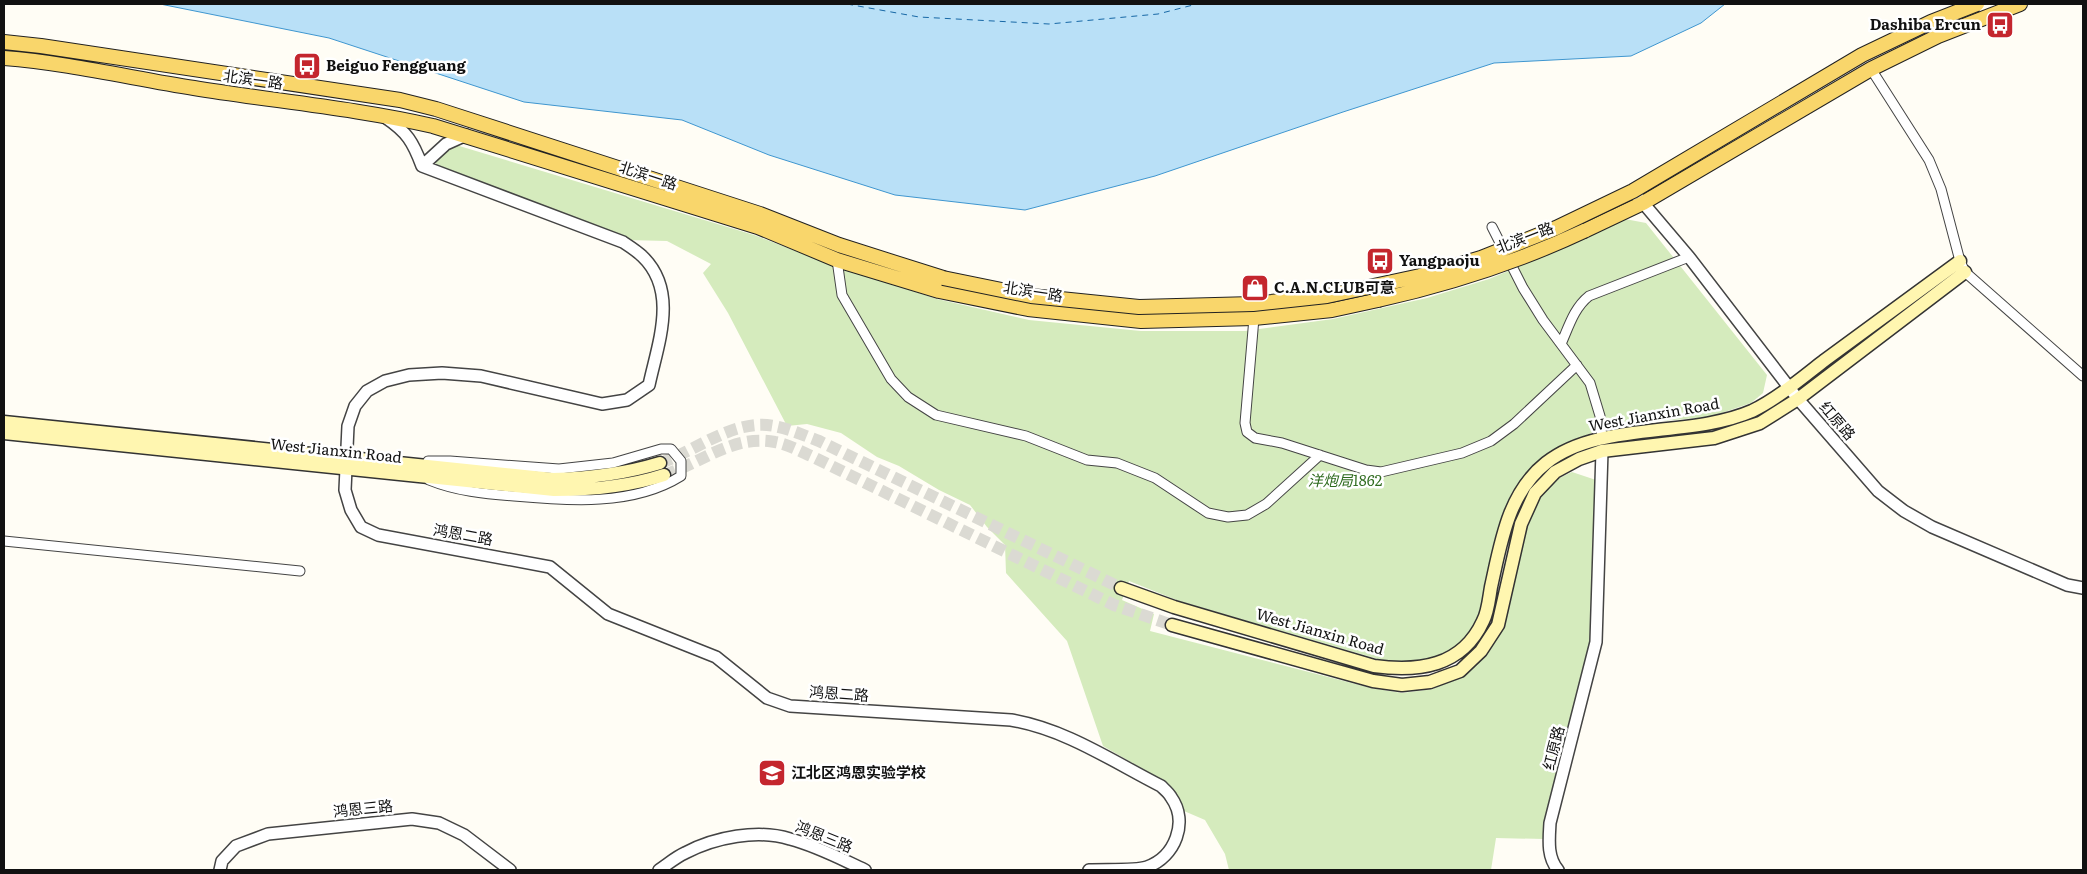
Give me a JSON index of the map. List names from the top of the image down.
{
  "streets": {
    "main road": ["北滨一路", "West Jianxin Road"],
    "street": ["红原路", "鸿恩二路", "鸿恩三路"]
  },
  "crossings": [
    ["北滨一路", "红原路"],
    ["West Jianxin Road", "红原路"],
    ["West Jianxin Road", "鸿恩二路"]
  ],
  "parks": ["洋炮局1862"],
  "places": {
    "bus stop": ["Dashiba Ercun", "Beiguo Fengguang", "Yangpaoju"],
    "shop": ["C.A.N.CLUB可意"],
    "school or university": ["江北区鸿恩实验学校"]
  }
}
